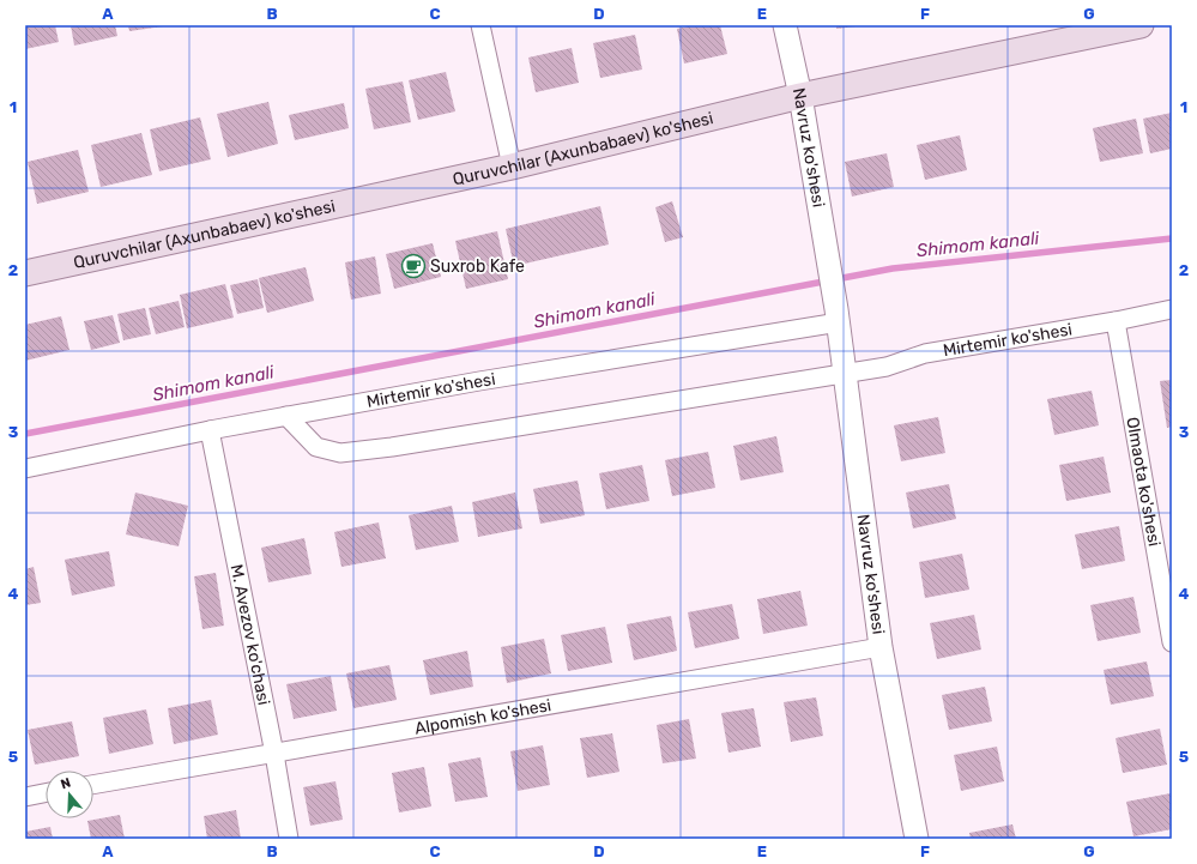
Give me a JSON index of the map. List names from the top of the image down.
{
  "streets": {
    "main road": ["Quruvchilar (Axunbabaev) ko'shesi"],
    "street": [
      "Navruz ko'shesi",
      "Mirtemir ko'shesi",
      "Olmaota ko'shesi",
      "M. Avezov ko'chasi",
      "Alpomish ko'shesi"
    ]
  },
  "crossings": [
    ["Navruz ko'shesi", "Quruvchilar (Axunbabaev) ko'shesi"],
    ["Navruz ko'shesi", "Mirtemir ko'shesi"],
    ["Navruz ko'shesi", "Alpomish ko'shesi"],
    ["Mirtemir ko'shesi", "Olmaota ko'shesi"],
    ["Mirtemir ko'shesi", "M. Avezov ko'chasi"],
    ["M. Avezov ko'chasi", "Alpomish ko'shesi"]
  ],
  "water": ["Shimom kanali"],
  "places": {
    "cafe": ["Suxrob Kafe"]
  },
  "north": "top",
  "grid": {
    "columns": [
      "A",
      "B",
      "C",
      "D",
      "E",
      "F",
      "G"
    ],
    "rows": [
      "1",
      "2",
      "3",
      "4",
      "5"
    ]
  }
}
